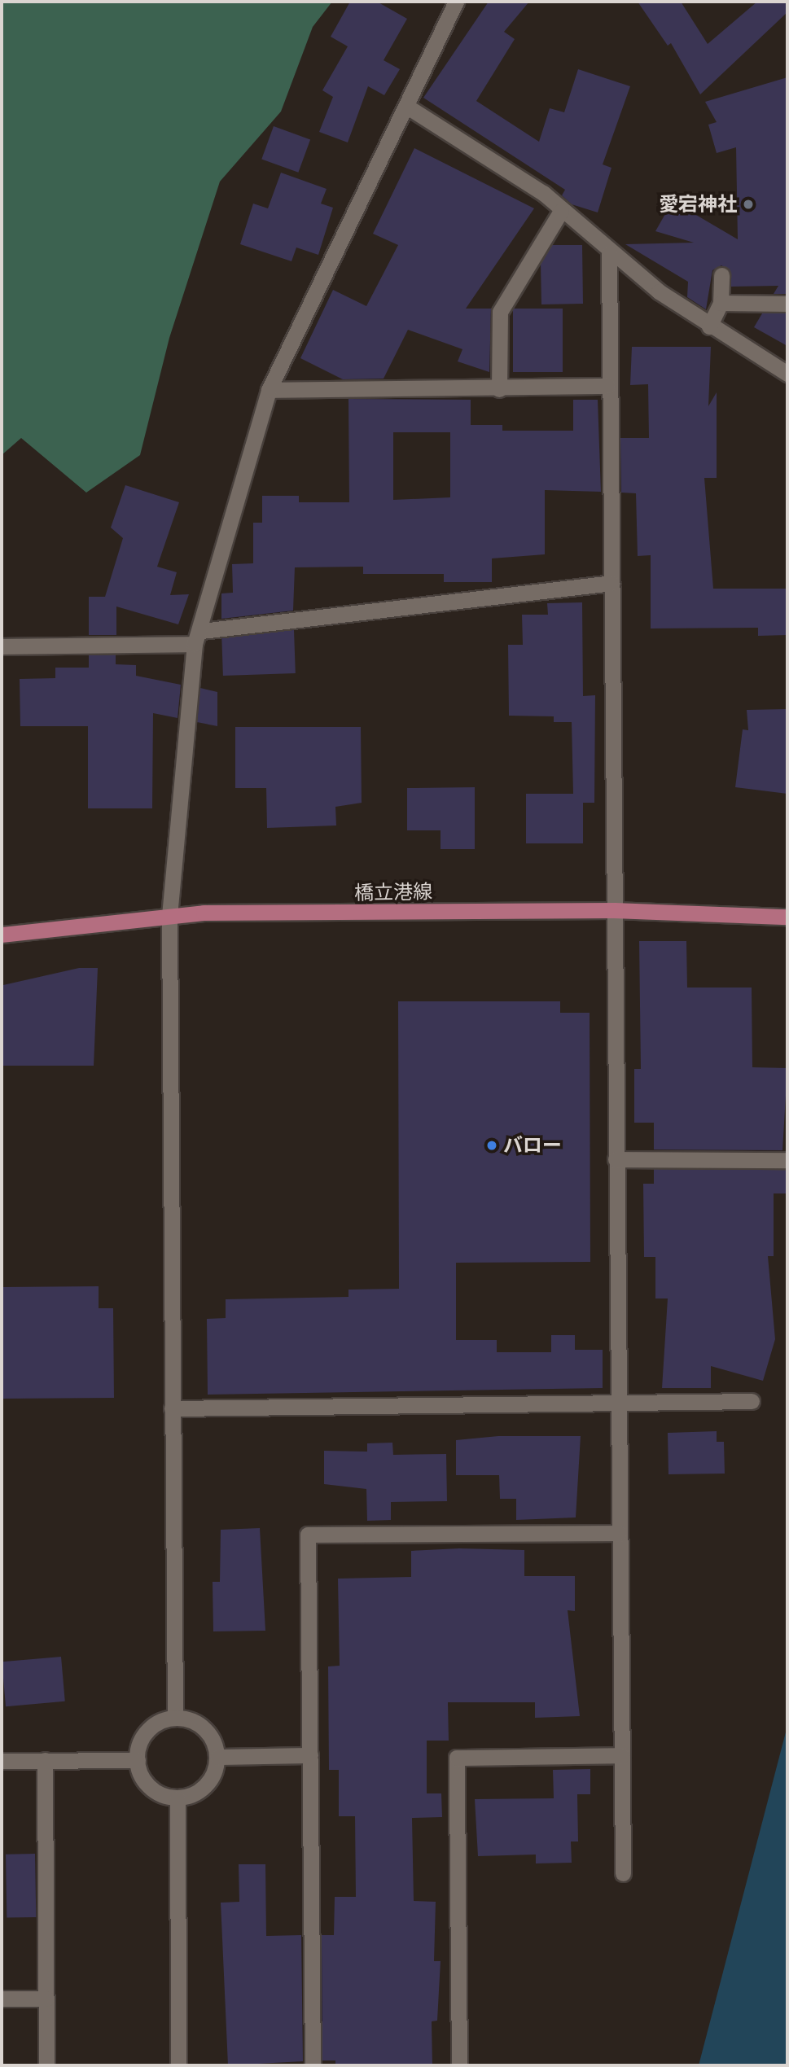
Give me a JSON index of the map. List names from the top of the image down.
{
  "streets": {
    "main road": ["橋立港線"]
  },
  "places": ["愛宕神社", "バロー"]
}
